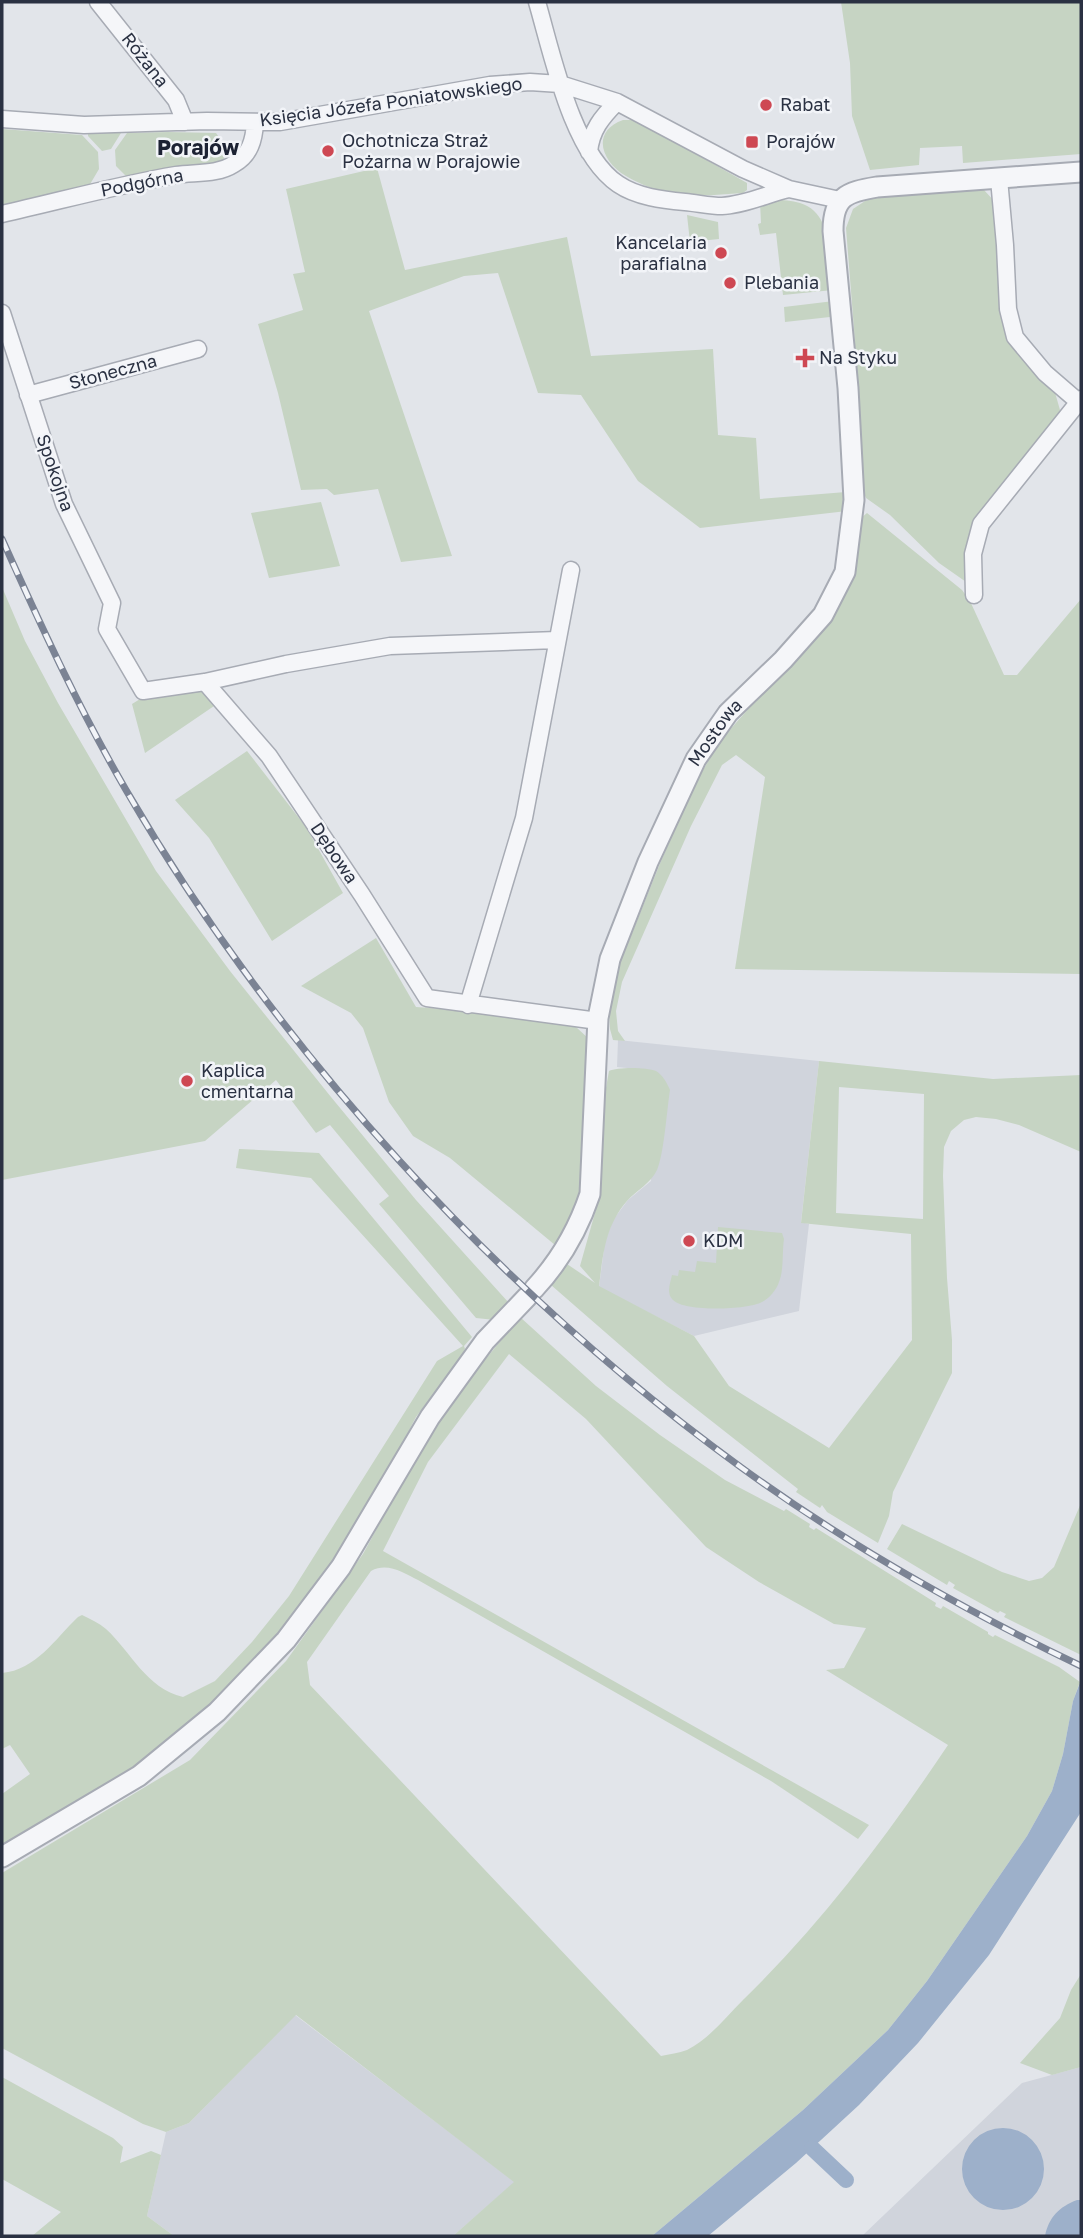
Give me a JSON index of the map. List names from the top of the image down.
{
  "streets": {
    "street": [
      "Różana",
      "Księcia Józefa Poniatowskiego",
      "Podgórna",
      "Słoneczna",
      "Spokojna",
      "Mostowa",
      "Dębowa"
    ]
  },
  "crossings": [
    ["Różana", "Księcia Józefa Poniatowskiego"],
    ["Księcia Józefa Poniatowskiego", "Podgórna"],
    ["Księcia Józefa Poniatowskiego", "Mostowa"],
    ["Słoneczna", "Spokojna"],
    ["Spokojna", "Dębowa"],
    ["Mostowa", "Dębowa"]
  ],
  "districts": ["Porajów"],
  "places": {
    "other": [
      "Rabat",
      "Ochotnicza Straż Pożarna w Porajowie",
      "Kancelaria parafialna",
      "Plebania",
      "Kaplica cmentarna",
      "KDM"
    ],
    "transit": ["Porajów"],
    "health": ["Na Styku"]
  }
}
